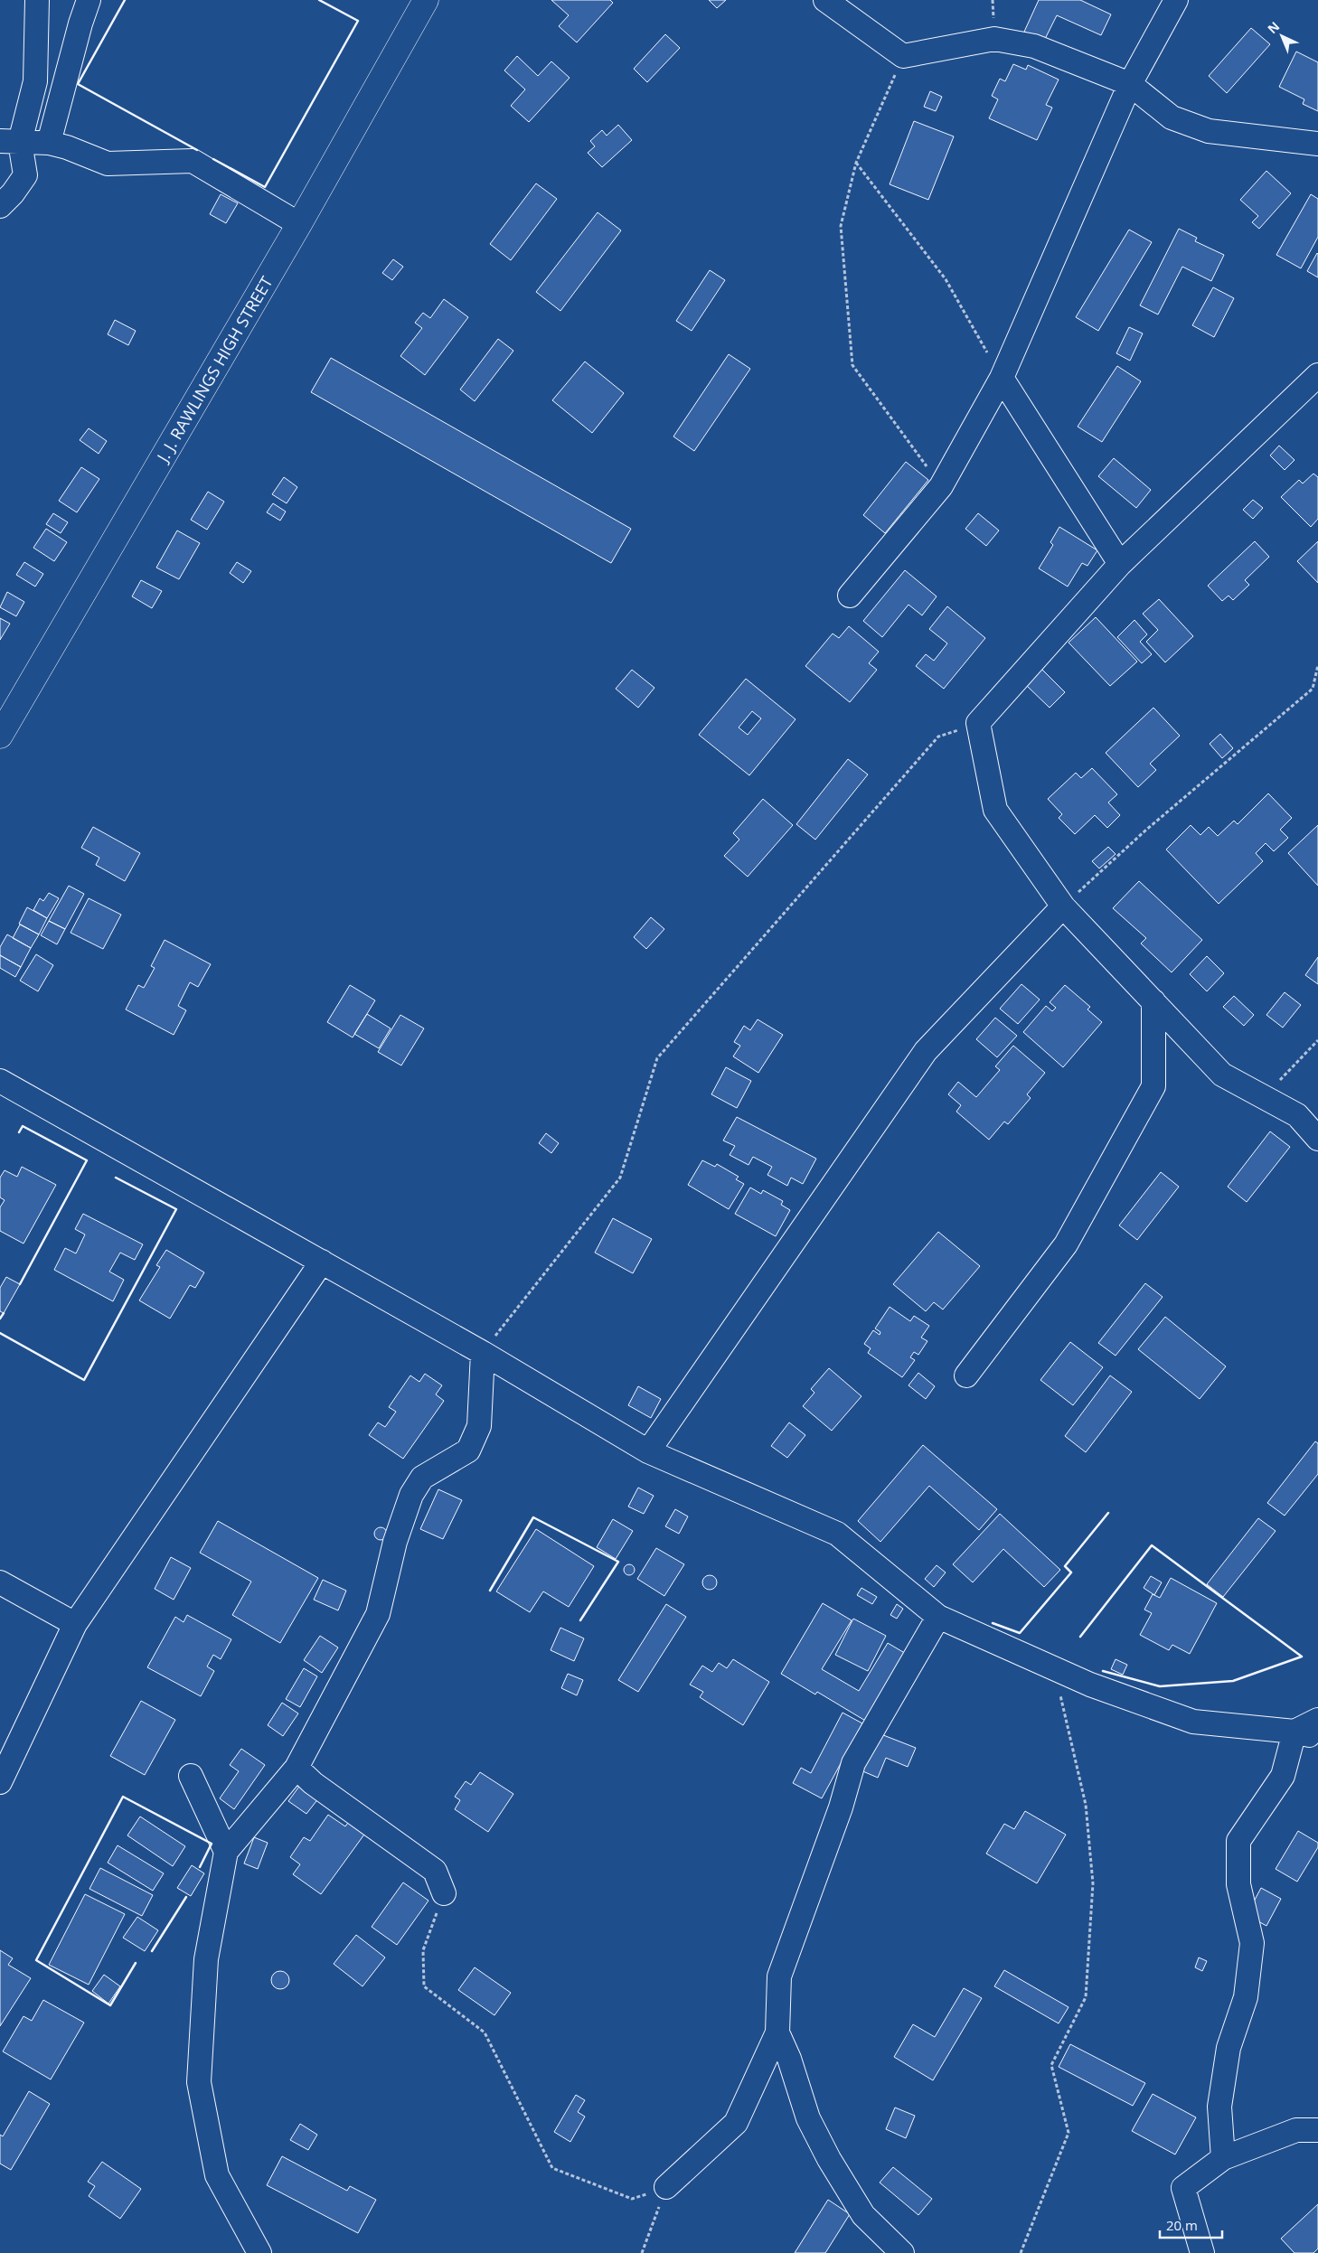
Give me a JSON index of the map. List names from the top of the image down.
{
  "streets": {
    "main road": ["J. J. RAWLINGS HIGH STREET"]
  },
  "scale_bar": "20 m",
  "north": "top left"
}
